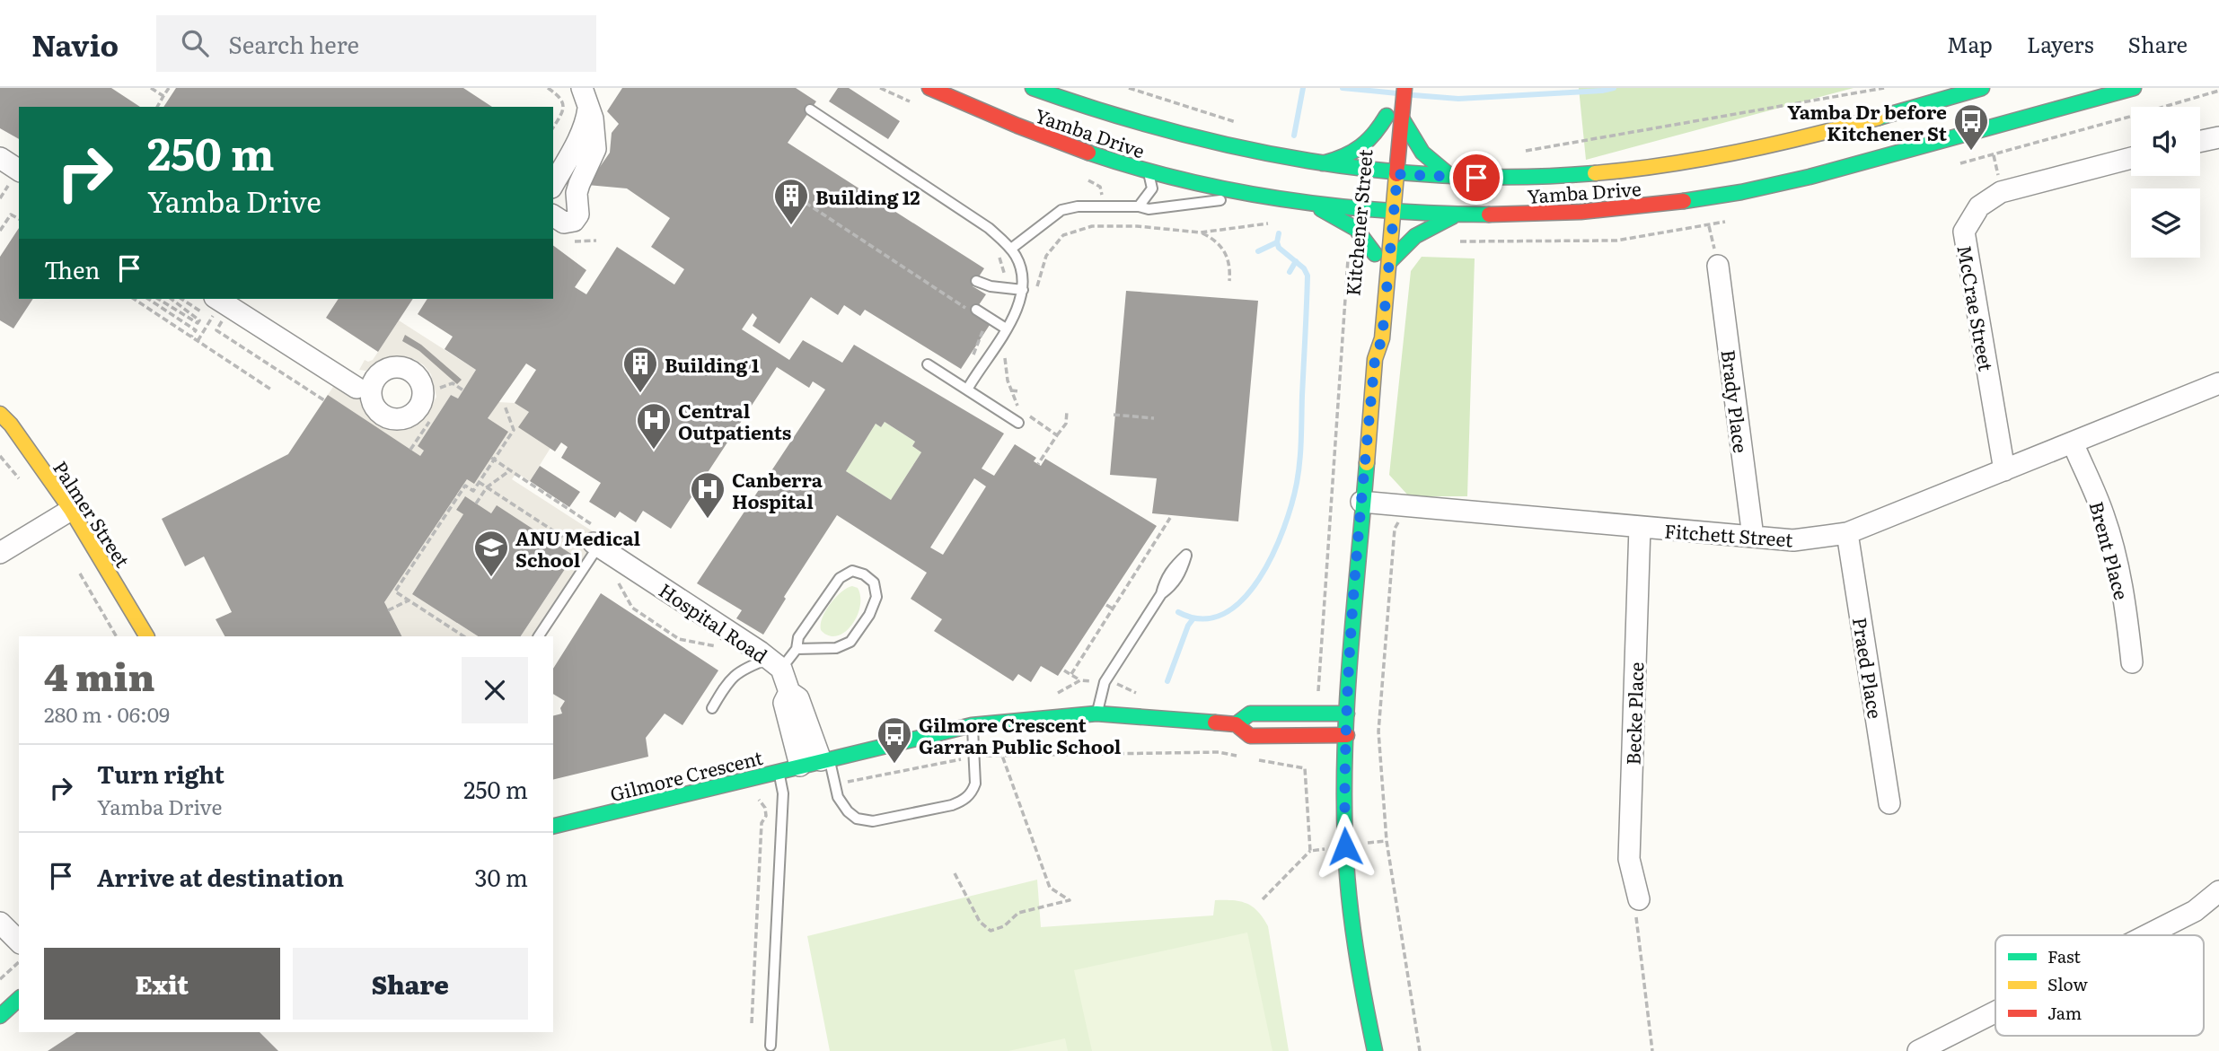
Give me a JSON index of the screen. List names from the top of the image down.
{
  "streets": {
    "main road": [
      "Yamba Drive",
      "Kitchener Street",
      "Palmer Street",
      "Gilmore Crescent"
    ],
    "street": [
      "McCrae Street",
      "Brady Place",
      "Fitchett Street",
      "Brent Place",
      "Hospital Road",
      "Praed Place",
      "Becke Place"
    ]
  },
  "crossings": [
    ["Yamba Drive", "Kitchener Street"],
    ["Kitchener Street", "Fitchett Street"],
    ["Kitchener Street", "Gilmore Crescent"],
    ["McCrae Street", "Fitchett Street"],
    ["Brady Place", "Fitchett Street"],
    ["Fitchett Street", "Brent Place"],
    ["Fitchett Street", "Praed Place"],
    ["Fitchett Street", "Becke Place"],
    ["Hospital Road", "Gilmore Crescent"]
  ],
  "places": {
    "bus stop": ["Yamba Dr before Kitchener St", "Gilmore Crescent Garran Public School"],
    "building": ["Building 12", "Building 1"],
    "hospital": ["Central Outpatients", "Canberra Hospital"],
    "school or university": ["ANU Medical School"]
  },
  "legend": ["Fast", "Slow", "Jam"],
  "page": {
    "header": "Navio",
    "search": "Search here",
    "nav": ["Map", "Layers", "Share"],
    "turn": ["250 m", "Yamba Drive"],
    "then": "Then",
    "heading": ["4 min", "280 m · 06:09"],
    "list": [
      {
        "name": "Turn right",
        "note": "Yamba Drive",
        "value": "250 m"
      },
      {
        "name": "Arrive at destination",
        "value": "30 m"
      }
    ],
    "buttons": ["Exit", "Share"]
  }
}
